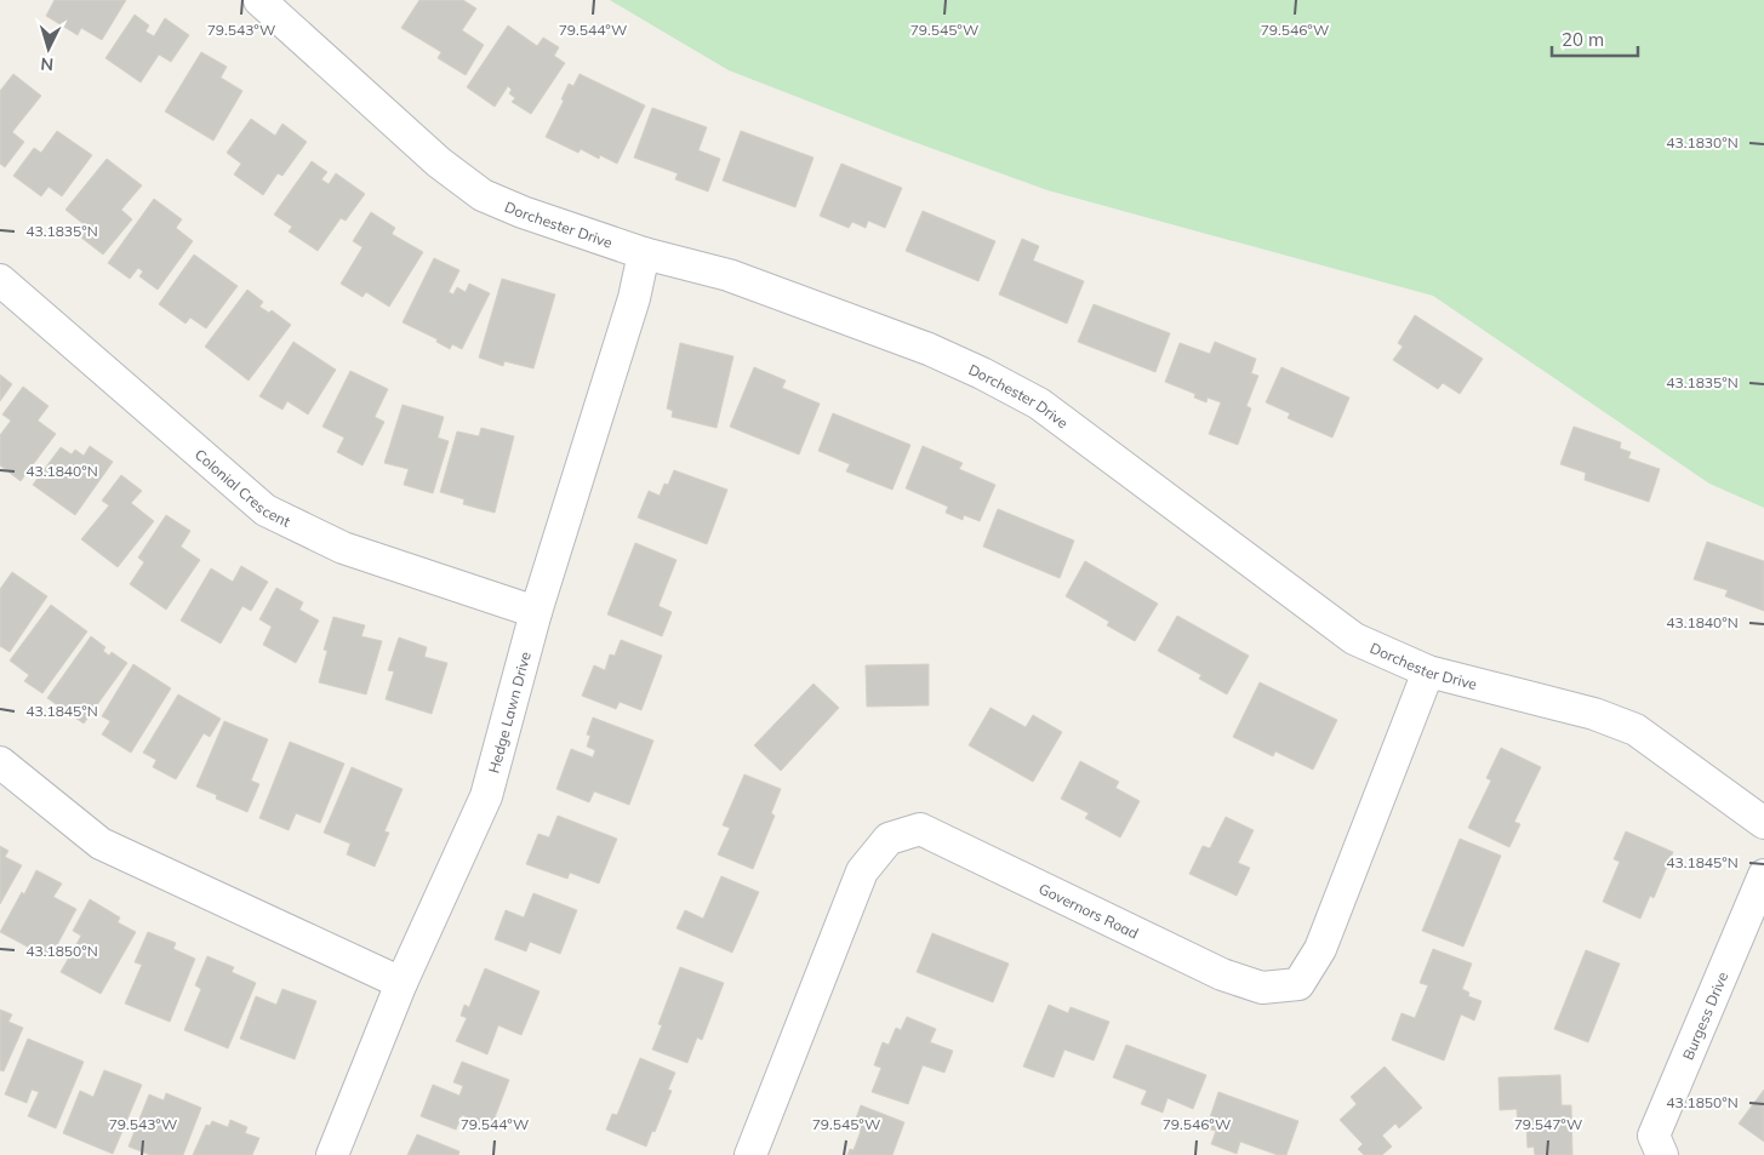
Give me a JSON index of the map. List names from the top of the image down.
{
  "streets": {
    "street": [
      "Dorchester Drive",
      "Colonial Crescent",
      "Hedge Lawn Drive",
      "Governors Road",
      "Burgess Drive"
    ]
  },
  "crossings": [
    ["Dorchester Drive", "Hedge Lawn Drive"],
    ["Dorchester Drive", "Governors Road"],
    ["Colonial Crescent", "Hedge Lawn Drive"]
  ],
  "scale_bar": "20 m",
  "north": "bottom",
  "coordinates": [
    "79.543°W",
    "79.544°W",
    "79.545°W",
    "79.546°W",
    "43.1830°N",
    "43.1835°N",
    "43.1840°N",
    "43.1845°N",
    "43.1850°N",
    "79.547°W"
  ]
}
